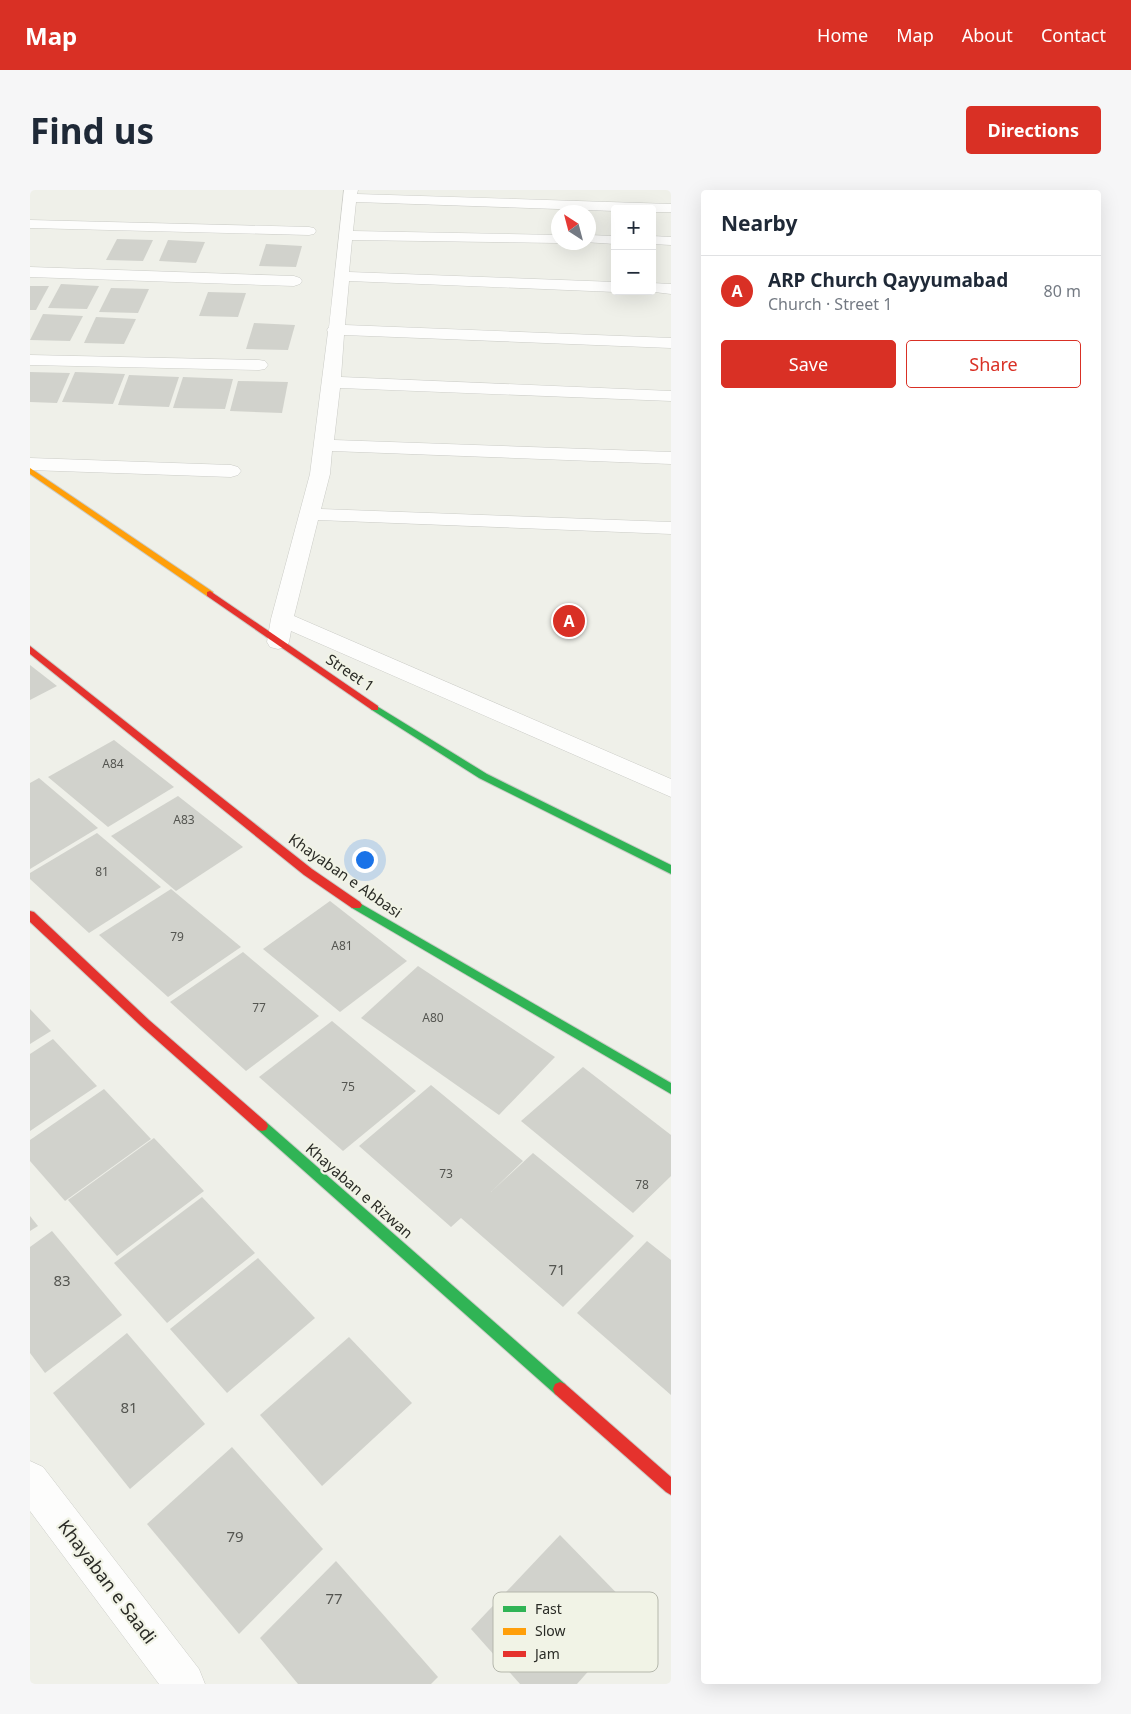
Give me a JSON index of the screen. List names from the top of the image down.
{
  "streets": {
    "street": [
      "Street 1",
      "Khayaban e Abbasi",
      "Khayaban e Rizwan",
      "Khayaban e Saadi"
    ]
  },
  "house_numbers": [
    "A84",
    "A83",
    "81",
    "79",
    "A81",
    "77",
    "A80",
    "75",
    "73",
    "78",
    "71",
    "83",
    "81",
    "79",
    "77"
  ],
  "legend": ["Fast", "Slow", "Jam"],
  "north": "top left",
  "page": {
    "header": "Map",
    "nav": [
      "Home",
      "Map",
      "About",
      "Contact"
    ],
    "buttons": [
      "Directions",
      ["Save", "Share"]
    ],
    "title": "Find us",
    "heading": "Nearby",
    "map_buttons": ["+", "−"],
    "list": [
      {
        "mark": "A",
        "name": "ARP Church Qayyumabad",
        "note": "Church · Street 1",
        "value": "80 m"
      }
    ],
    "pins": "A"
  }
}
